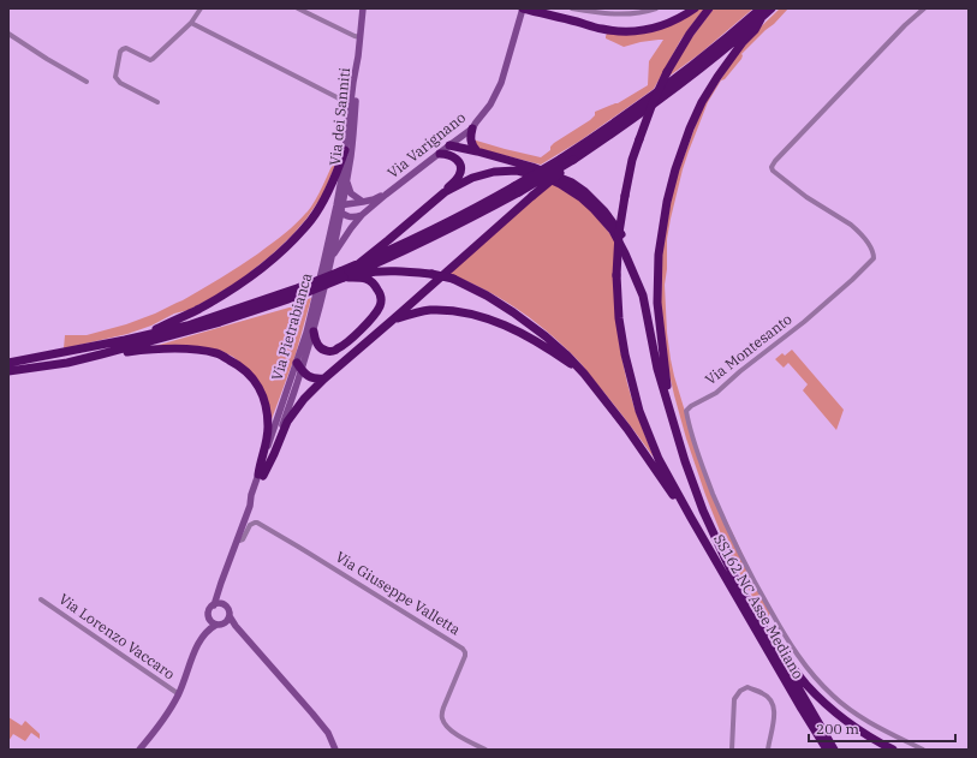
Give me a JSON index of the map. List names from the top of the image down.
{
  "streets": {
    "highway": ["SS162 NC Asse Mediano"],
    "main road": ["Via dei Sanniti", "Via Varignano", "Via Pietrabianca"],
    "street": ["Via Montesanto", "Via Giuseppe Valletta", "Via Lorenzo Vaccaro"]
  },
  "crossings": [
    ["Via dei Sanniti", "Via Pietrabianca"],
    ["Via Varignano", "Via Pietrabianca"],
    ["Via Pietrabianca", "Via Giuseppe Valletta"],
    ["Via Pietrabianca", "Via Lorenzo Vaccaro"]
  ],
  "scale_bar": "200 m"
}
